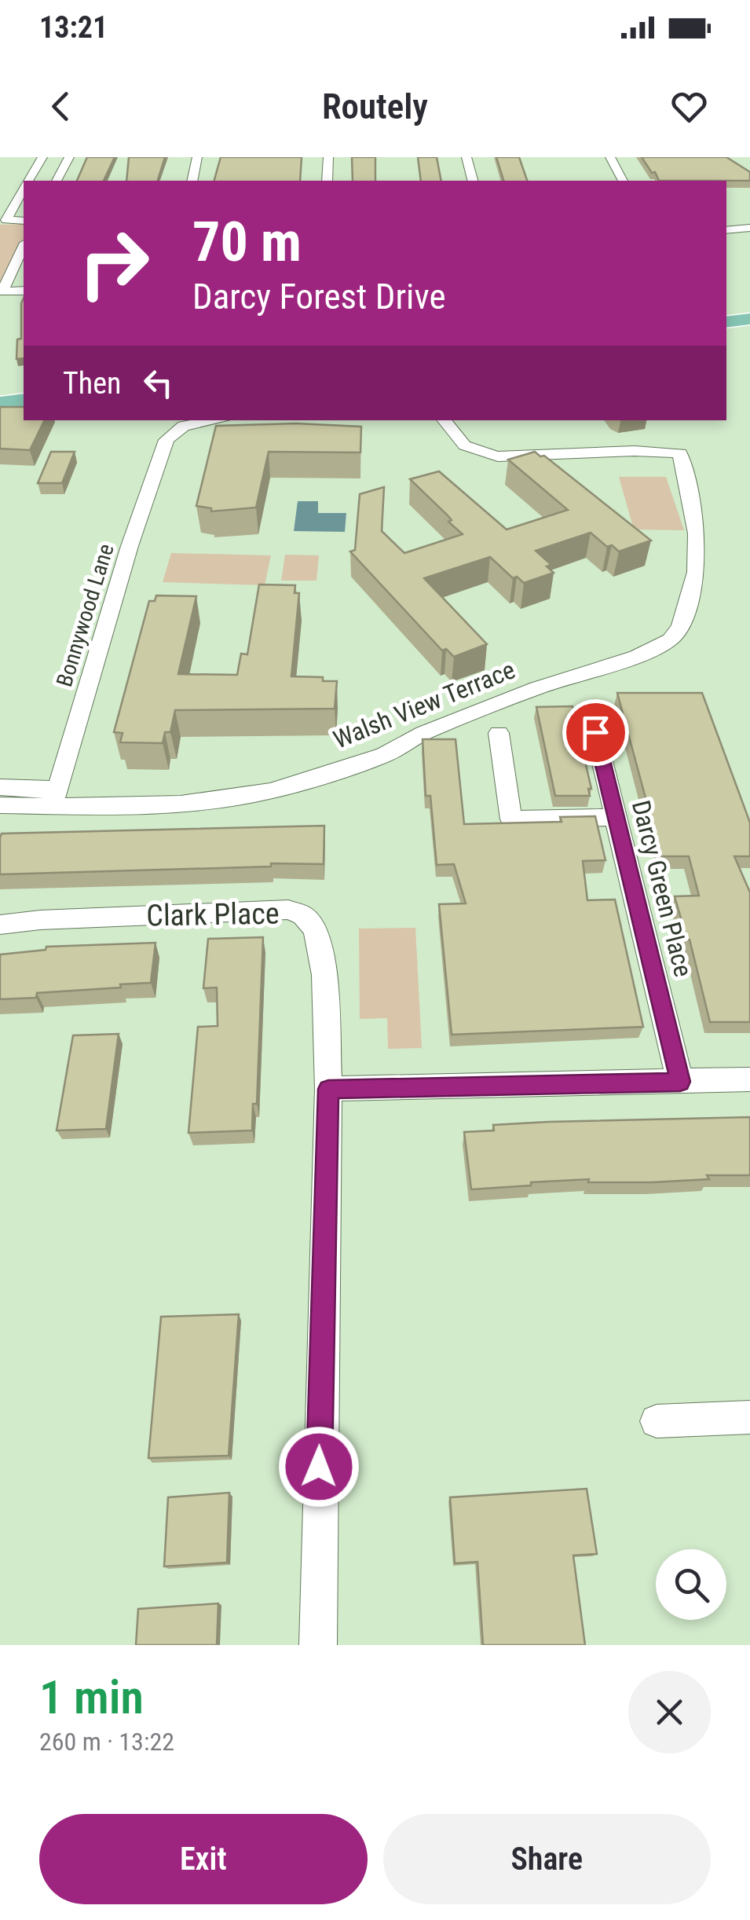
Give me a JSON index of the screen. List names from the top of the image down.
{
  "streets": {
    "street": [
      "Bonnywood Lane",
      "Walsh View Terrace",
      "Darcy Green Place",
      "Clark Place"
    ]
  },
  "crossings": [
    ["Bonnywood Lane", "Walsh View Terrace"]
  ],
  "page": {
    "status": "13:21",
    "header": "Routely",
    "turn": ["70 m", "Darcy Forest Drive"],
    "then": "Then",
    "heading": ["1 min", "260 m · 13:22"],
    "buttons": ["Exit", "Share"]
  }
}
